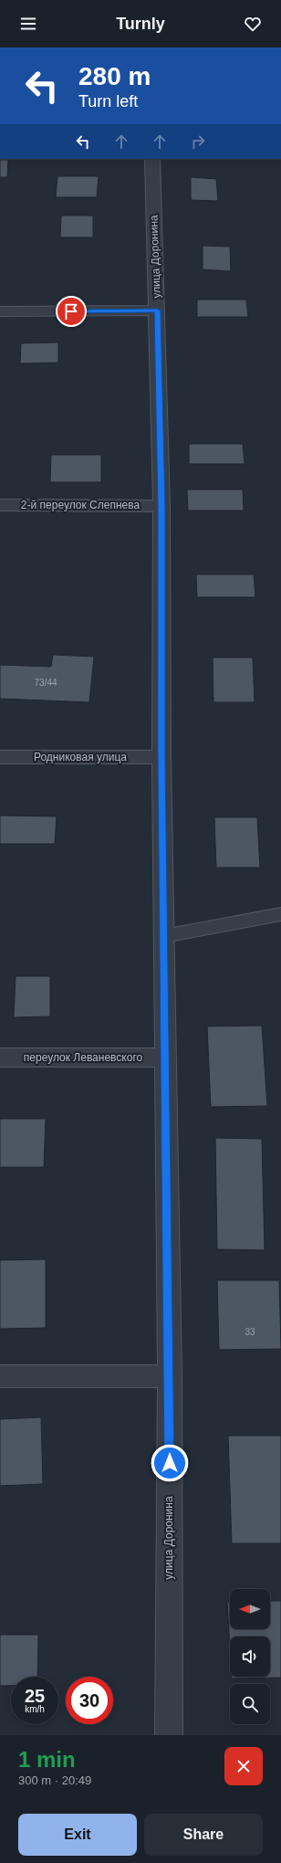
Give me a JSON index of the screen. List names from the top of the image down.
{
  "streets": {
    "street": [
      "улица Доронина",
      "2-й переулок Слепнева",
      "Родниковая улица",
      "переулок Леваневского"
    ]
  },
  "crossings": [
    ["улица Доронина", "2-й переулок Слепнева"],
    ["улица Доронина", "Родниковая улица"],
    ["улица Доронина", "переулок Леваневского"]
  ],
  "house_numbers": ["73/44", "33"],
  "north": "left",
  "page": {
    "header": "Turnly",
    "turn": ["280 m", "Turn left"],
    "speed": "25 km/h",
    "limit": "30",
    "heading": ["1 min", "300 m · 20:49"],
    "buttons": ["Exit", "Share"]
  }
}
